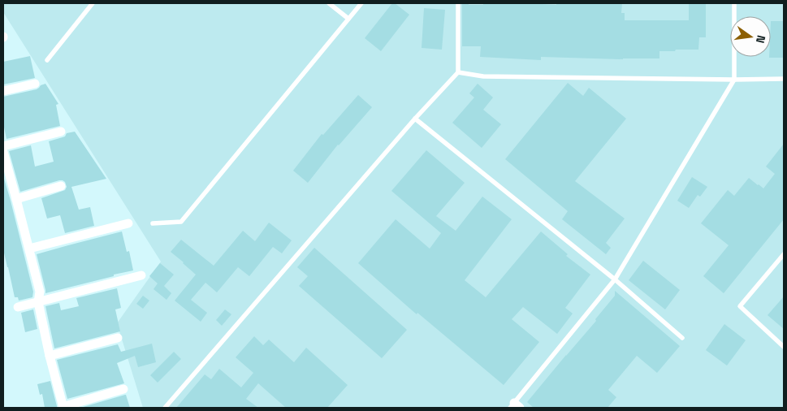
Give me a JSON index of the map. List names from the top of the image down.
{
  "north": "right"
}
